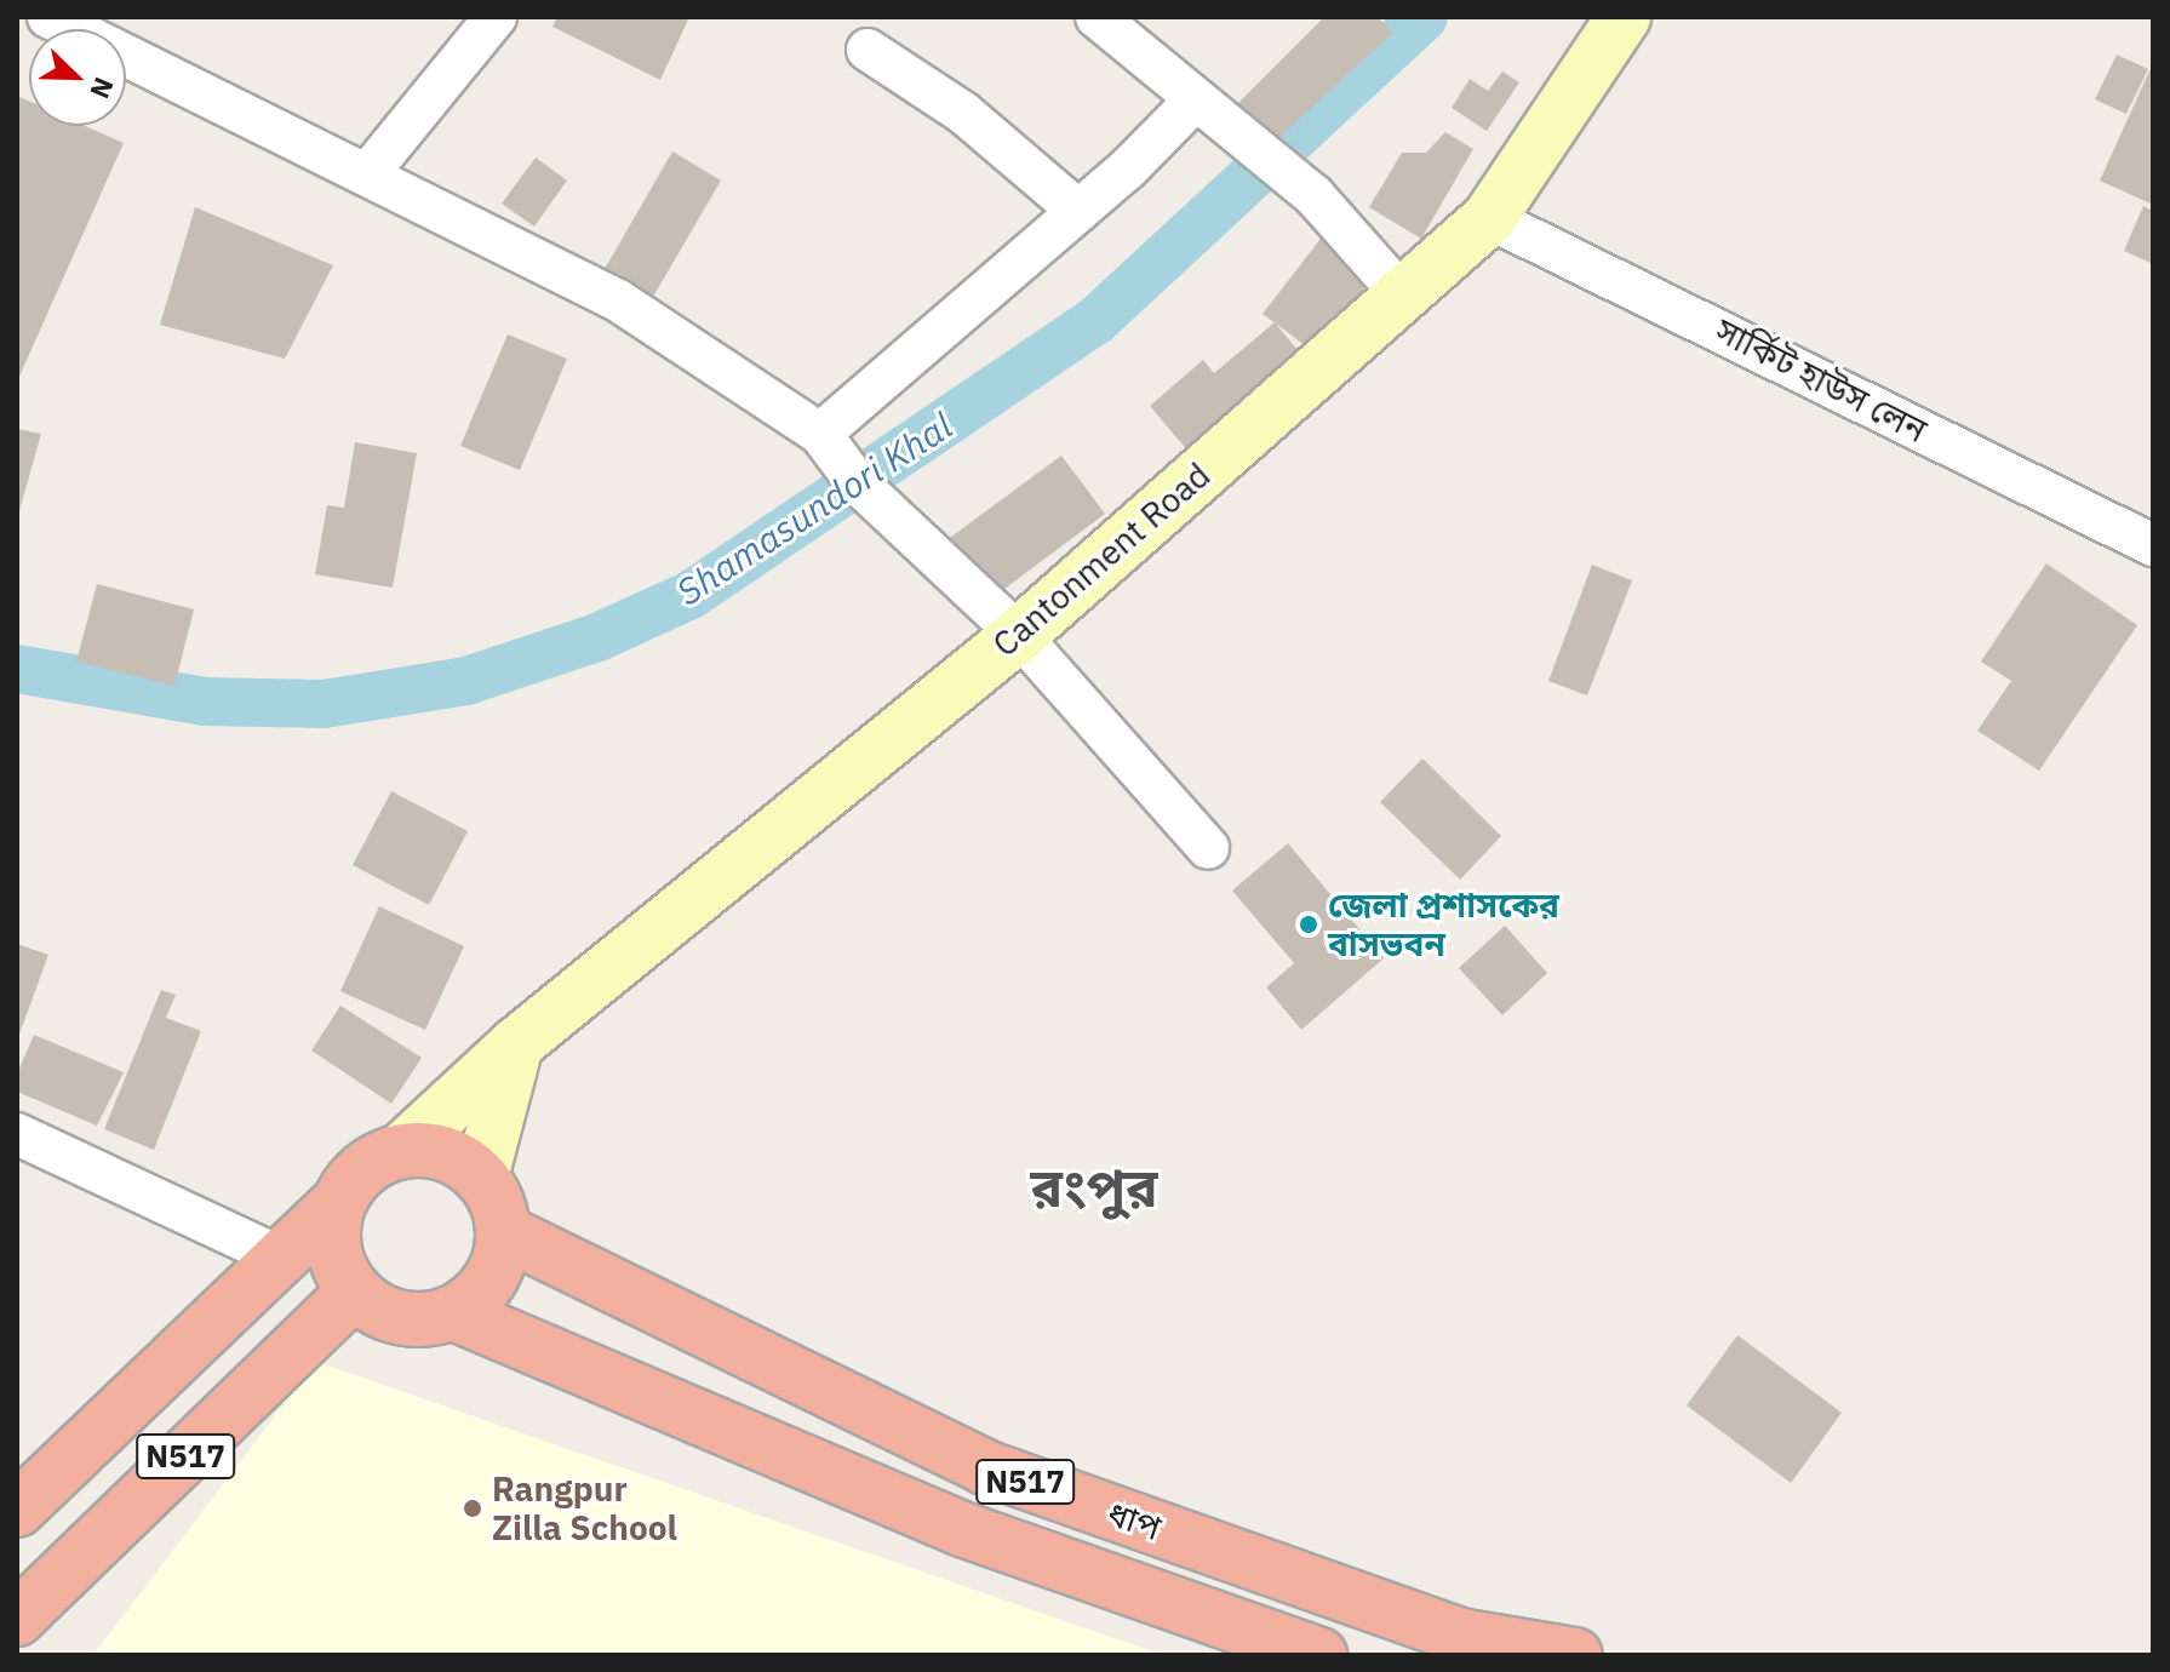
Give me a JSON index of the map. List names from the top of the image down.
{
  "streets": {
    "highway": ["N517", "ধাপ"],
    "main road": ["Cantonment Road"],
    "street": ["সার্কিট হাউস লেন"]
  },
  "crossings": [
    ["সার্কিট হাউস লেন", "Cantonment Road"],
    ["Cantonment Road", "N517"],
    ["Cantonment Road", "ধাপ"],
    ["N517", "ধাপ"]
  ],
  "districts": ["রংপুর"],
  "water": ["Shamasundori Khal"],
  "places": ["জেলা প্রশাসকের বাসভবন", "Rangpur Zilla School"],
  "north": "bottom right"
}
